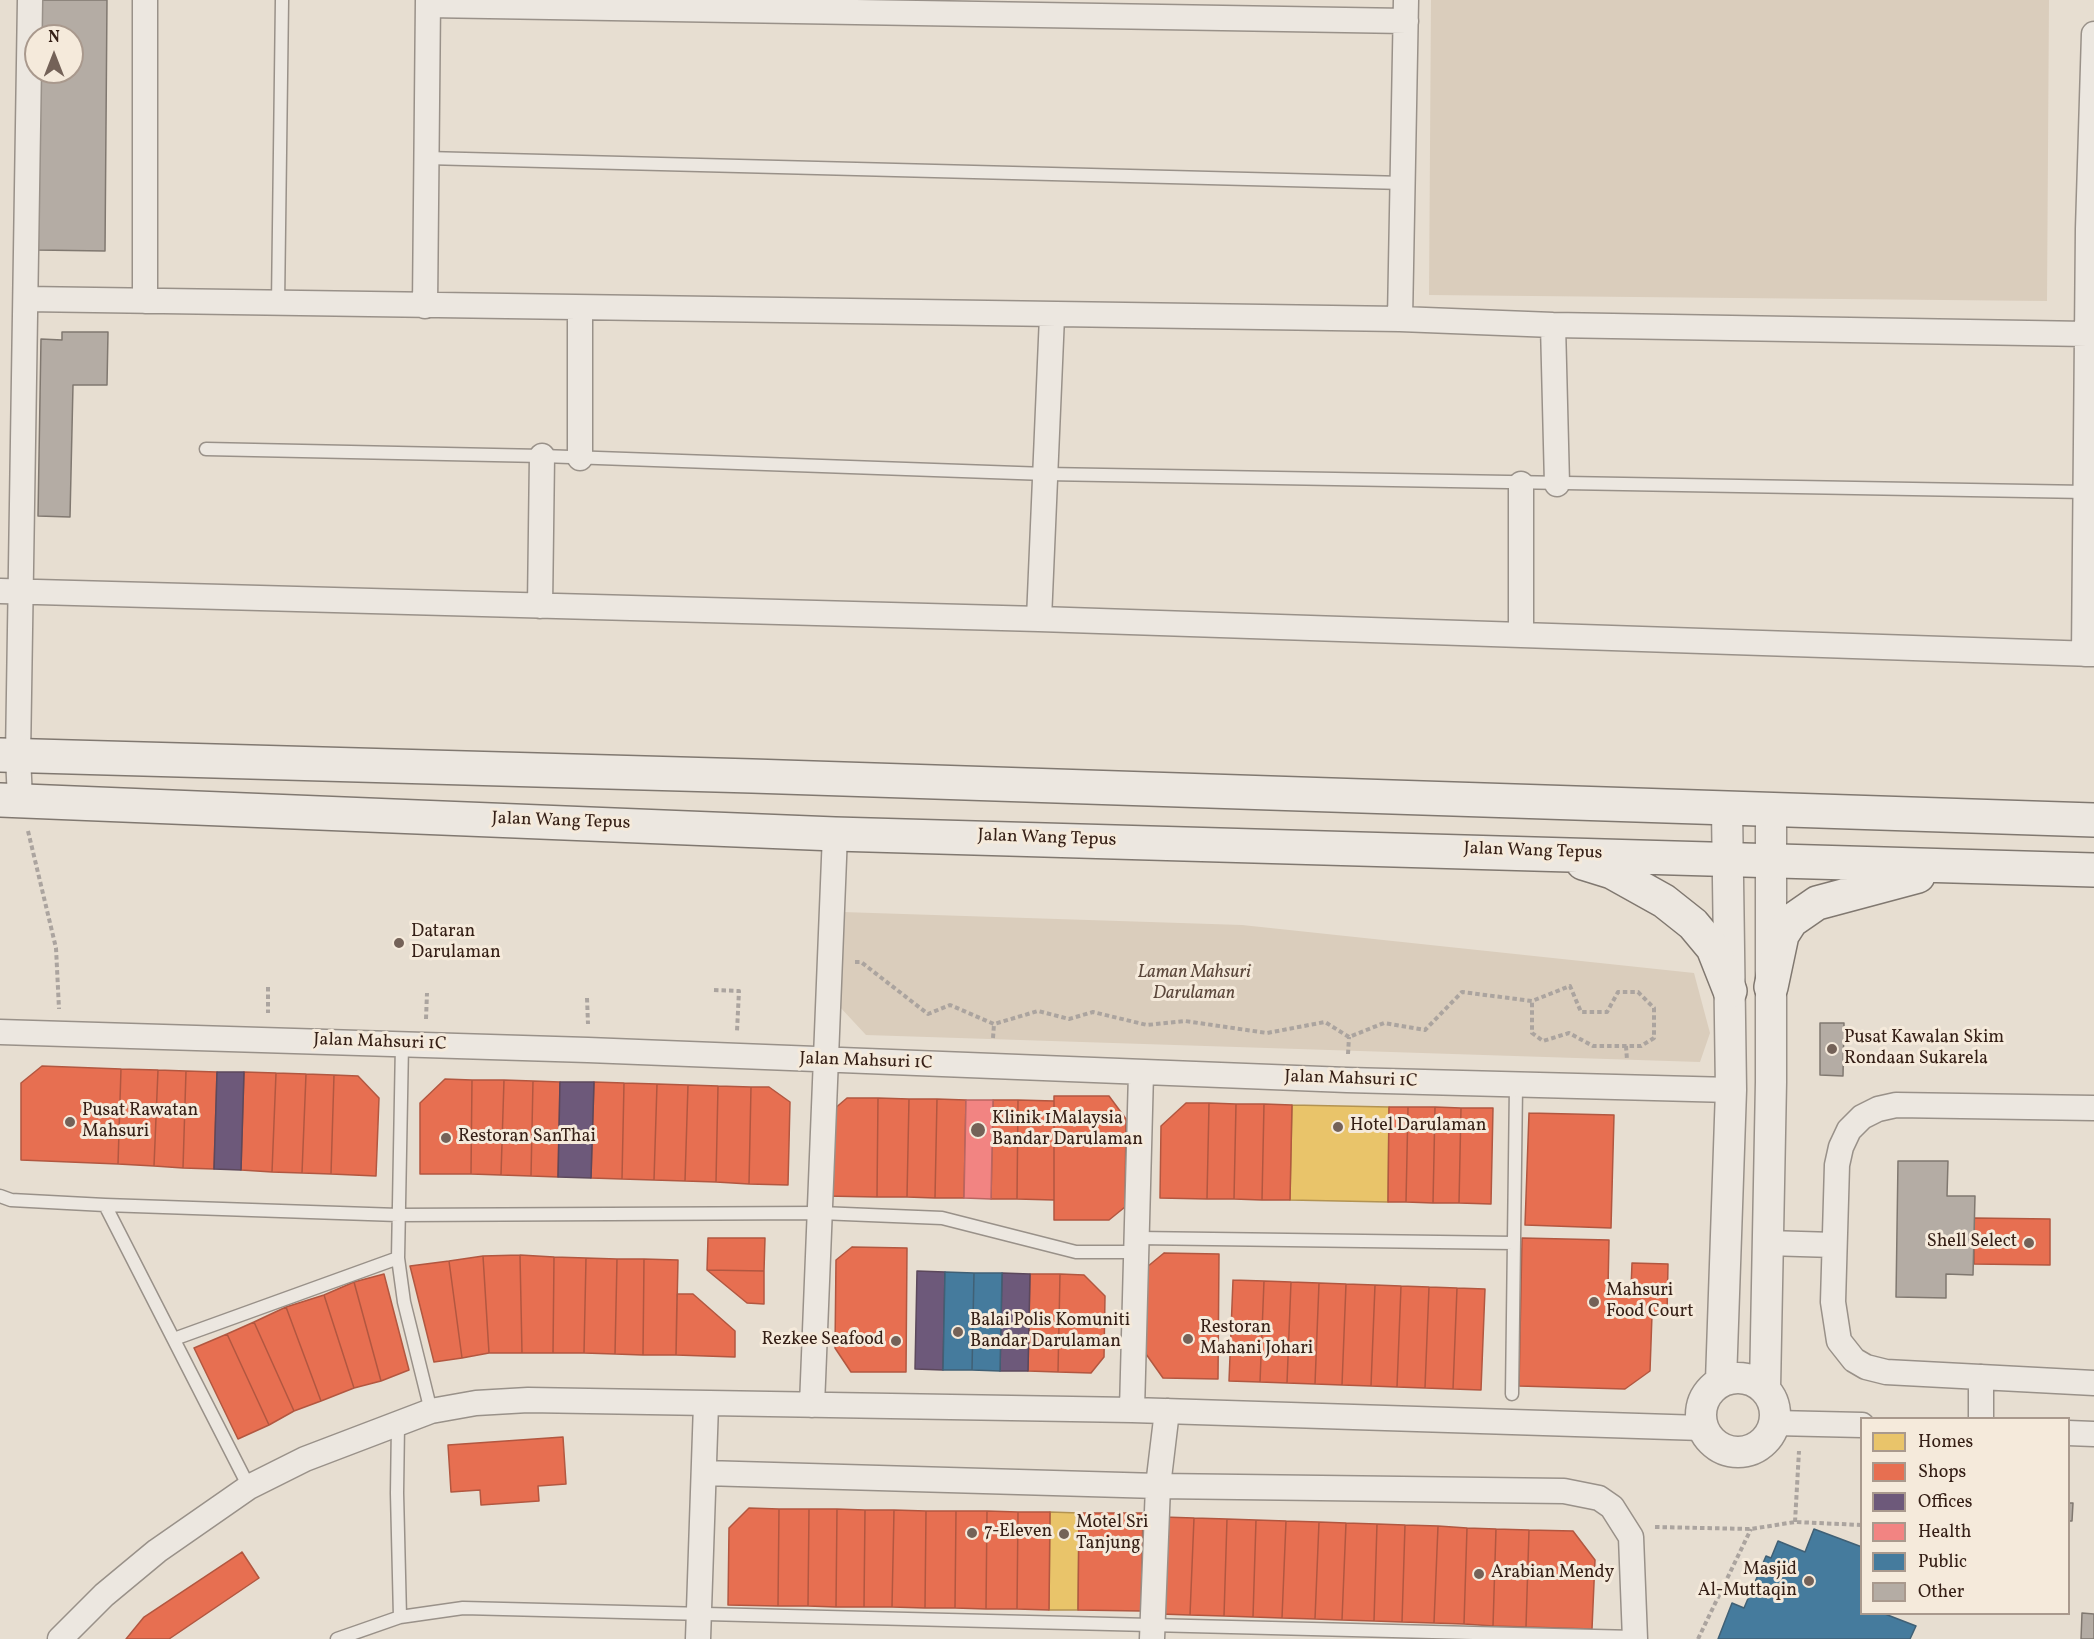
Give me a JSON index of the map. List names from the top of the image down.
{
  "streets": {
    "main road": ["Jalan Wang Tepus"],
    "street": ["Jalan Mahsuri 1C"]
  },
  "parks": ["Laman Mahsuri Darulaman"],
  "places": [
    "Dataran Darulaman",
    "Pusat Kawalan Skim Rondaan Sukarela",
    "Pusat Rawatan Mahsuri",
    "Hotel Darulaman",
    "Klinik 1Malaysia Bandar Darulaman",
    "Restoran SanThai",
    "Shell Select",
    "Mahsuri Food Court",
    "Balai Polis Komuniti Bandar Darulaman",
    "Restoran Mahani Johari",
    "Rezkee Seafood",
    "7-Eleven",
    "Motel Sri Tanjung",
    "Arabian Mendy",
    "Masjid Al-Muttaqin"
  ],
  "legend": [
    "Homes",
    "Shops",
    "Offices",
    "Health",
    "Public",
    "Other"
  ],
  "north": "top"
}
